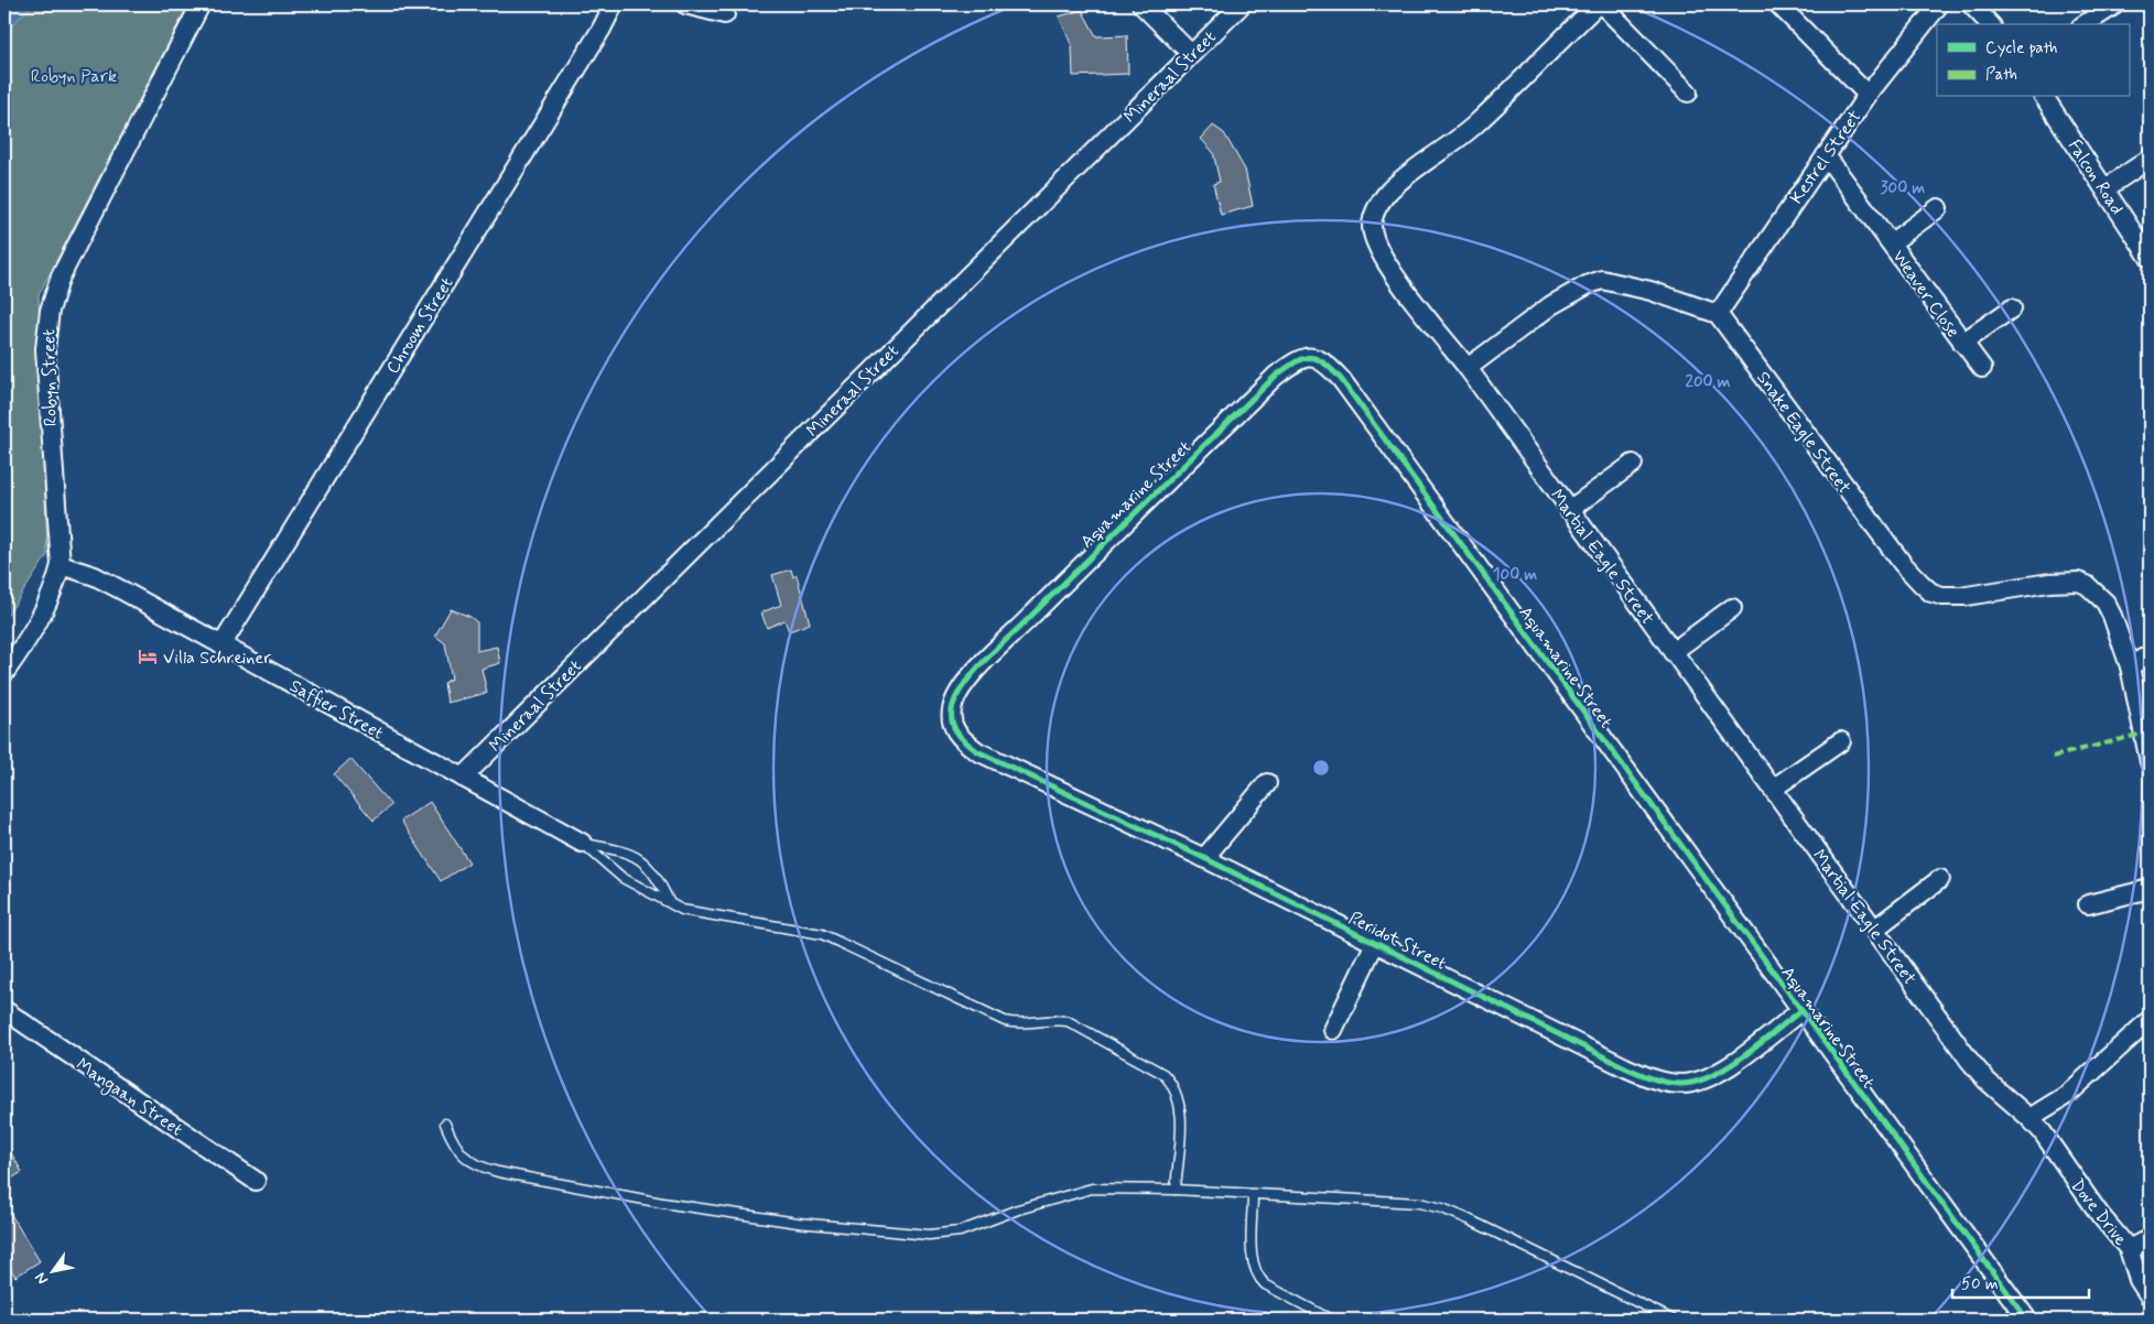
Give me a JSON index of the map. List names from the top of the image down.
{
  "streets": {
    "street": [
      "Mineraal Street",
      "Kestrel Street",
      "Falcon Road",
      "Weaver Close",
      "Chroom Street",
      "Robyn Street",
      "Snake Eagle Street",
      "Aquamarine Street",
      "Martial Eagle Street",
      "Saffier Street",
      "Peridot Street",
      "Mangaan Street",
      "Dove Drive"
    ]
  },
  "crossings": [
    ["Mineraal Street", "Saffier Street"],
    ["Kestrel Street", "Weaver Close"],
    ["Kestrel Street", "Snake Eagle Street"],
    ["Chroom Street", "Saffier Street"],
    ["Robyn Street", "Saffier Street"],
    ["Aquamarine Street", "Peridot Street"],
    ["Martial Eagle Street", "Dove Drive"]
  ],
  "parks": ["Robyn Park"],
  "places": {
    "hotel": ["Villa Schreiner"]
  },
  "legend": ["Cycle path", "Path"],
  "scale_bar": "50 m",
  "north": "bottom left",
  "rings": ["300 m", "200 m", "100 m"]
}
